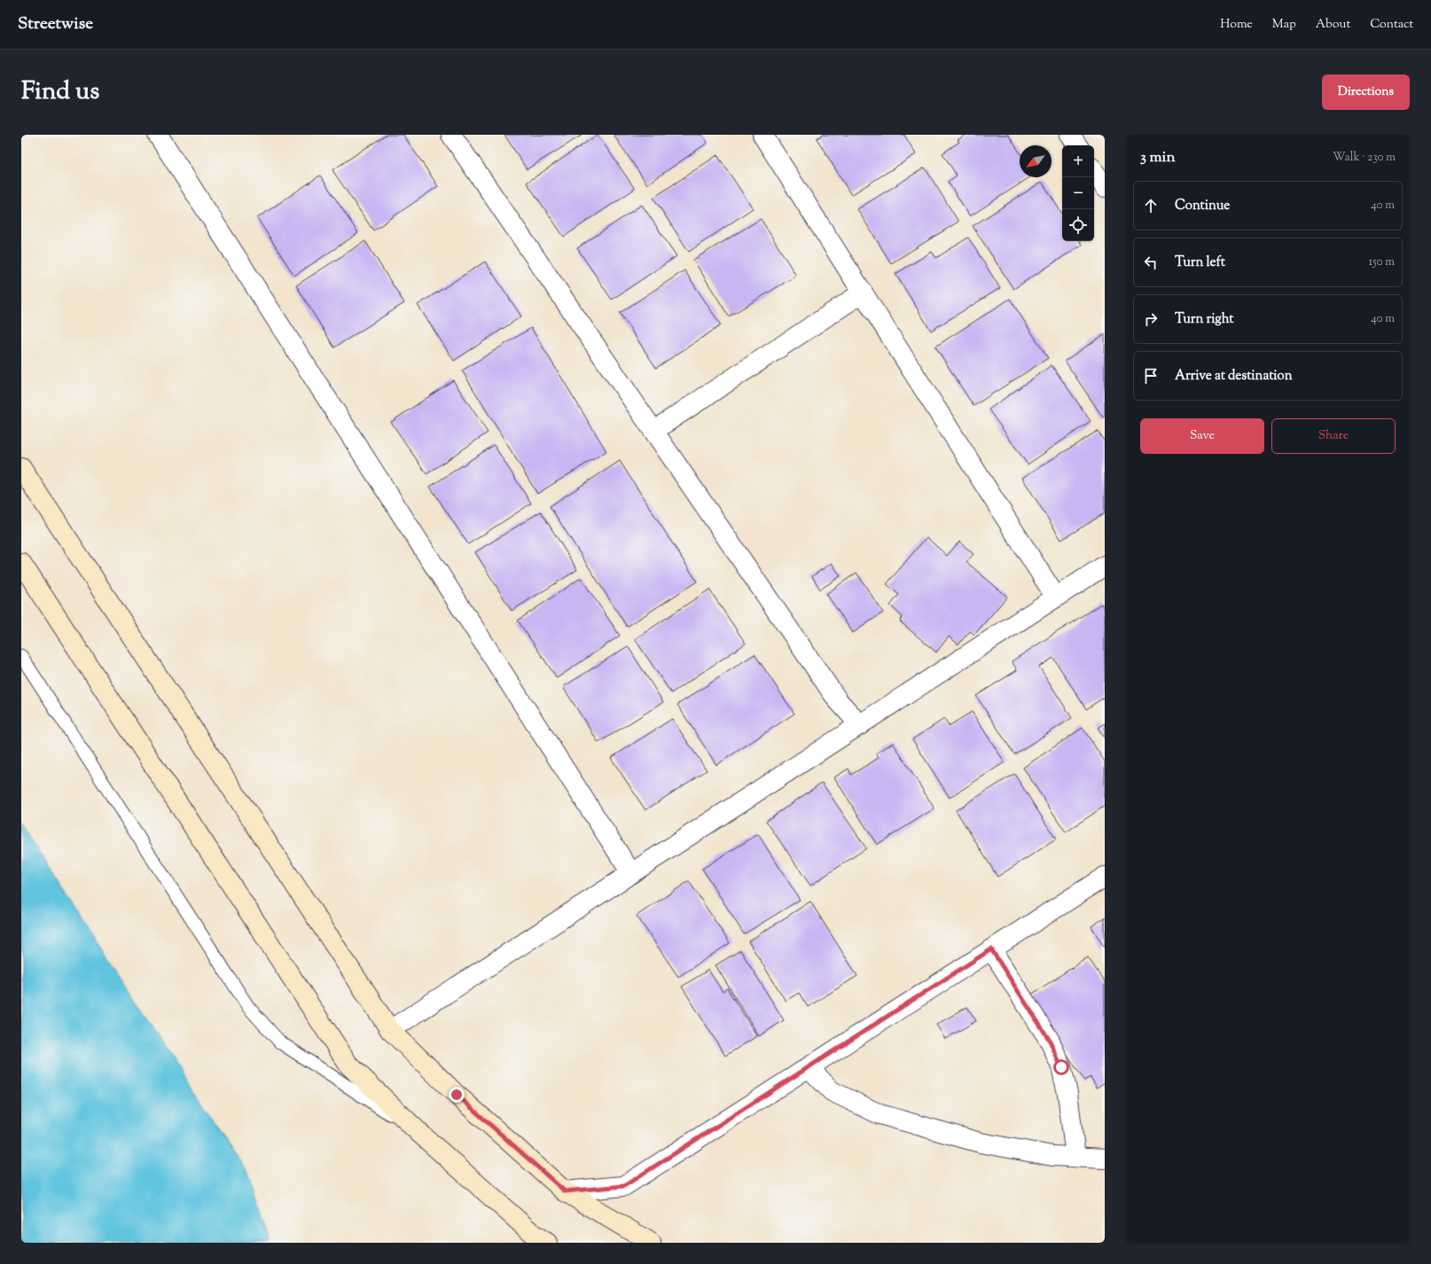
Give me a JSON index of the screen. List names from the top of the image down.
{
  "north": "bottom left",
  "page": {
    "header": "Streetwise",
    "nav": [
      "Home",
      "Map",
      "About",
      "Contact"
    ],
    "title": "Find us",
    "buttons": [
      "Directions",
      ["Save", "Share"]
    ],
    "heading": ["3 min", "Walk · 230 m"],
    "map_buttons": ["+", "−"],
    "list": [
      ["Continue", "40 m"],
      ["Turn left", "150 m"],
      ["Turn right", "40 m"],
      "Arrive at destination"
    ]
  }
}
